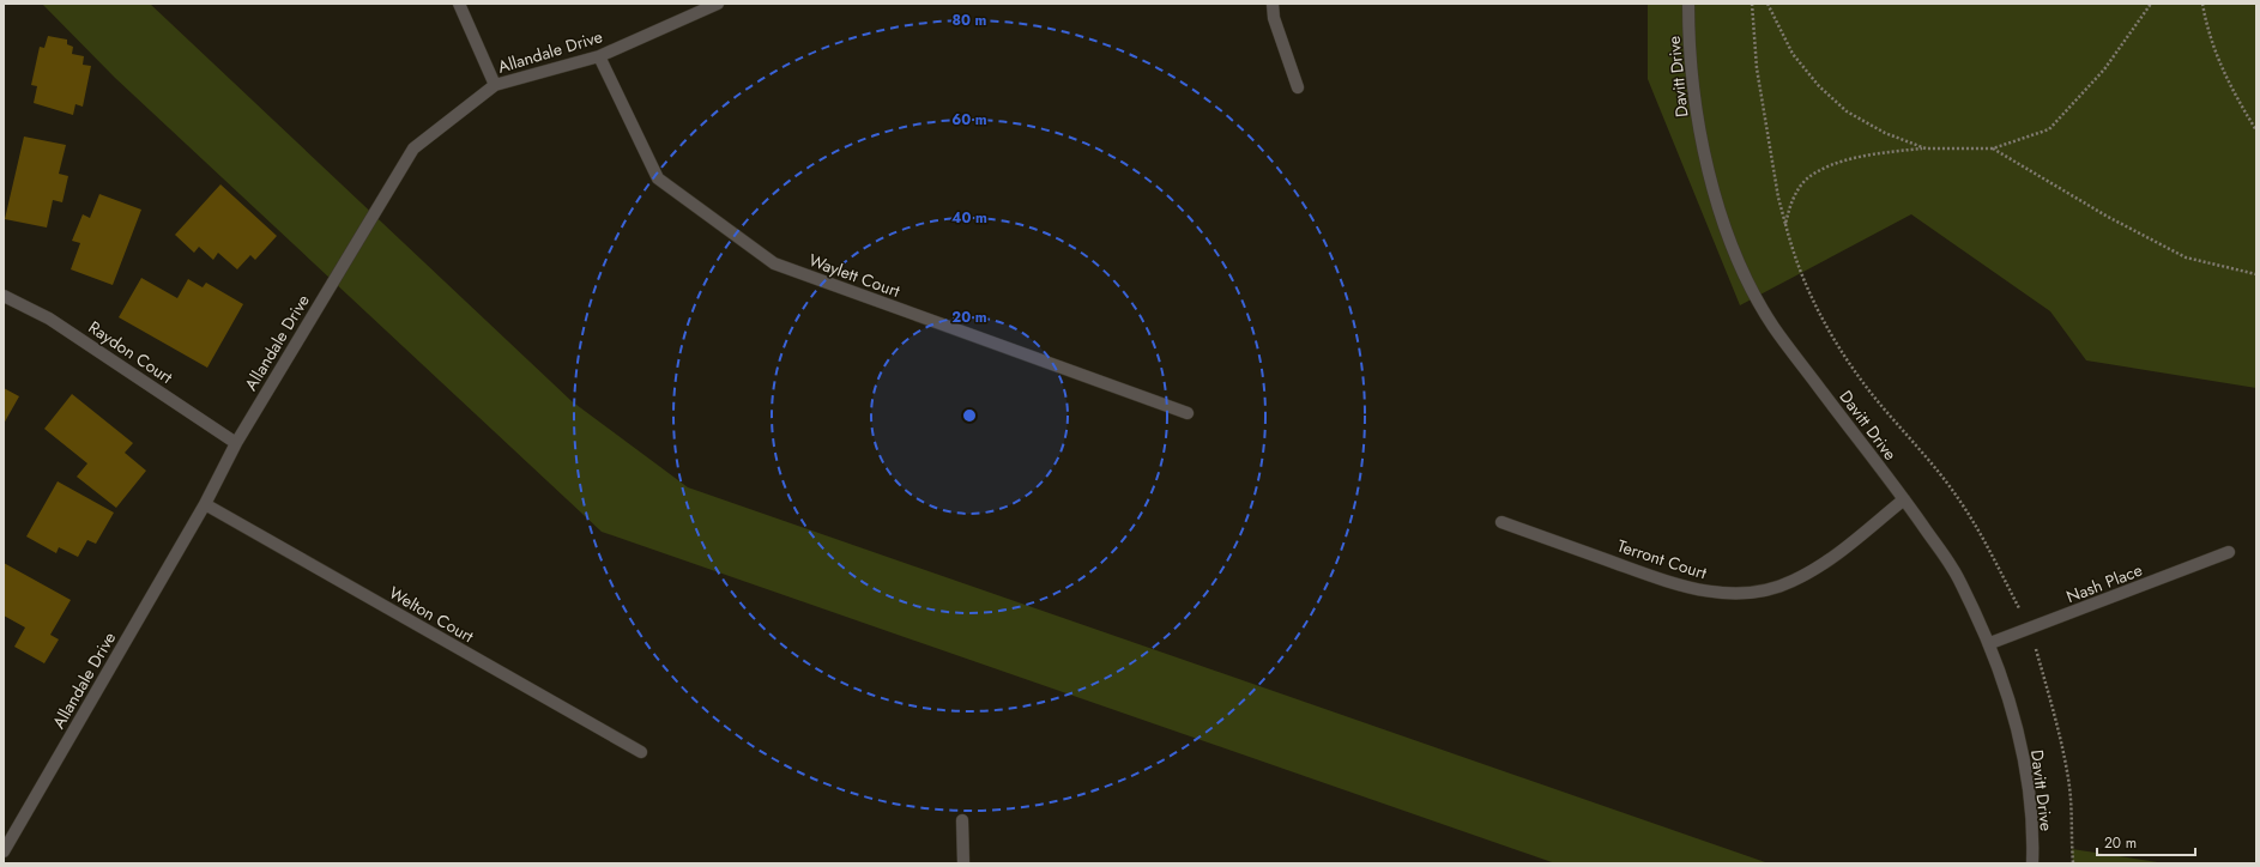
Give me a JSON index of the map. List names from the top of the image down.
{
  "streets": {
    "street": [
      "Allandale Drive",
      "Davitt Drive",
      "Waylett Court",
      "Raydon Court",
      "Terront Court",
      "Nash Place",
      "Welton Court"
    ]
  },
  "crossings": [
    ["Allandale Drive", "Waylett Court"],
    ["Allandale Drive", "Raydon Court"],
    ["Allandale Drive", "Welton Court"],
    ["Davitt Drive", "Terront Court"],
    ["Davitt Drive", "Nash Place"]
  ],
  "scale_bar": "20 m",
  "rings": [
    "80 m",
    "60 m",
    "40 m",
    "20 m"
  ]
}
